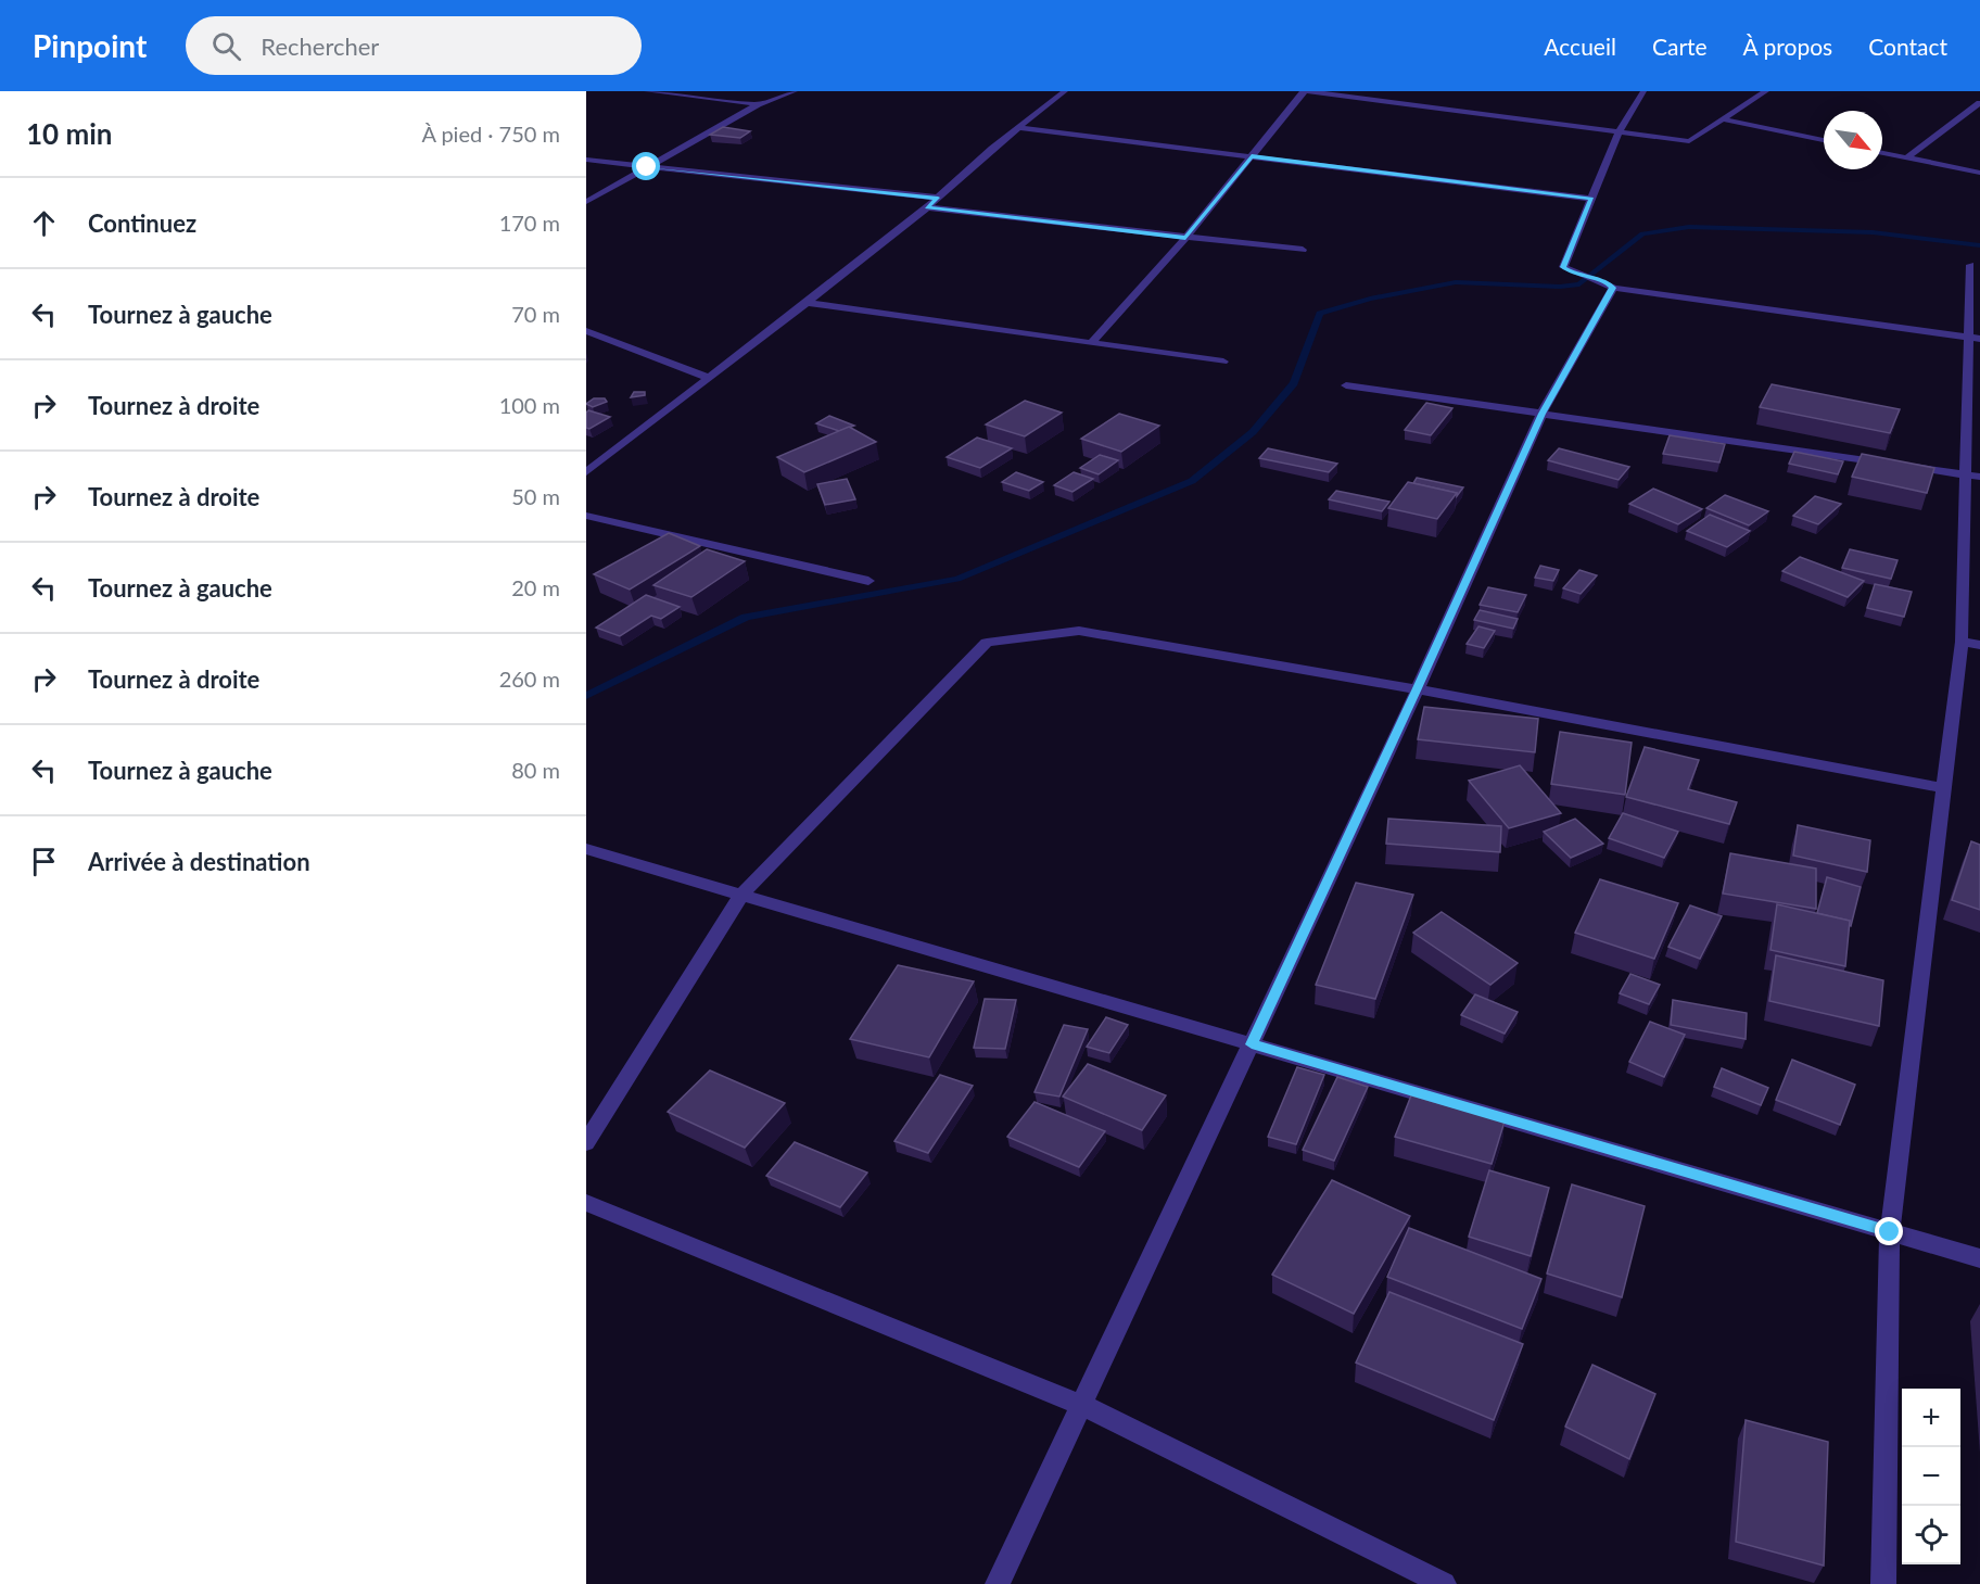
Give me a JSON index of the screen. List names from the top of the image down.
{
  "north": "bottom right",
  "page": {
    "header": "Pinpoint",
    "search": "Rechercher",
    "nav": [
      "Accueil",
      "Carte",
      "À propos",
      "Contact"
    ],
    "heading": ["10 min", "À pied · 750 m"],
    "list": [
      ["Continuez", "170 m"],
      ["Tournez à gauche", "70 m"],
      ["Tournez à droite", "100 m"],
      ["Tournez à droite", "50 m"],
      ["Tournez à gauche", "20 m"],
      ["Tournez à droite", "260 m"],
      ["Tournez à gauche", "80 m"],
      "Arrivée à destination"
    ],
    "map_buttons": ["+", "−"]
  }
}
